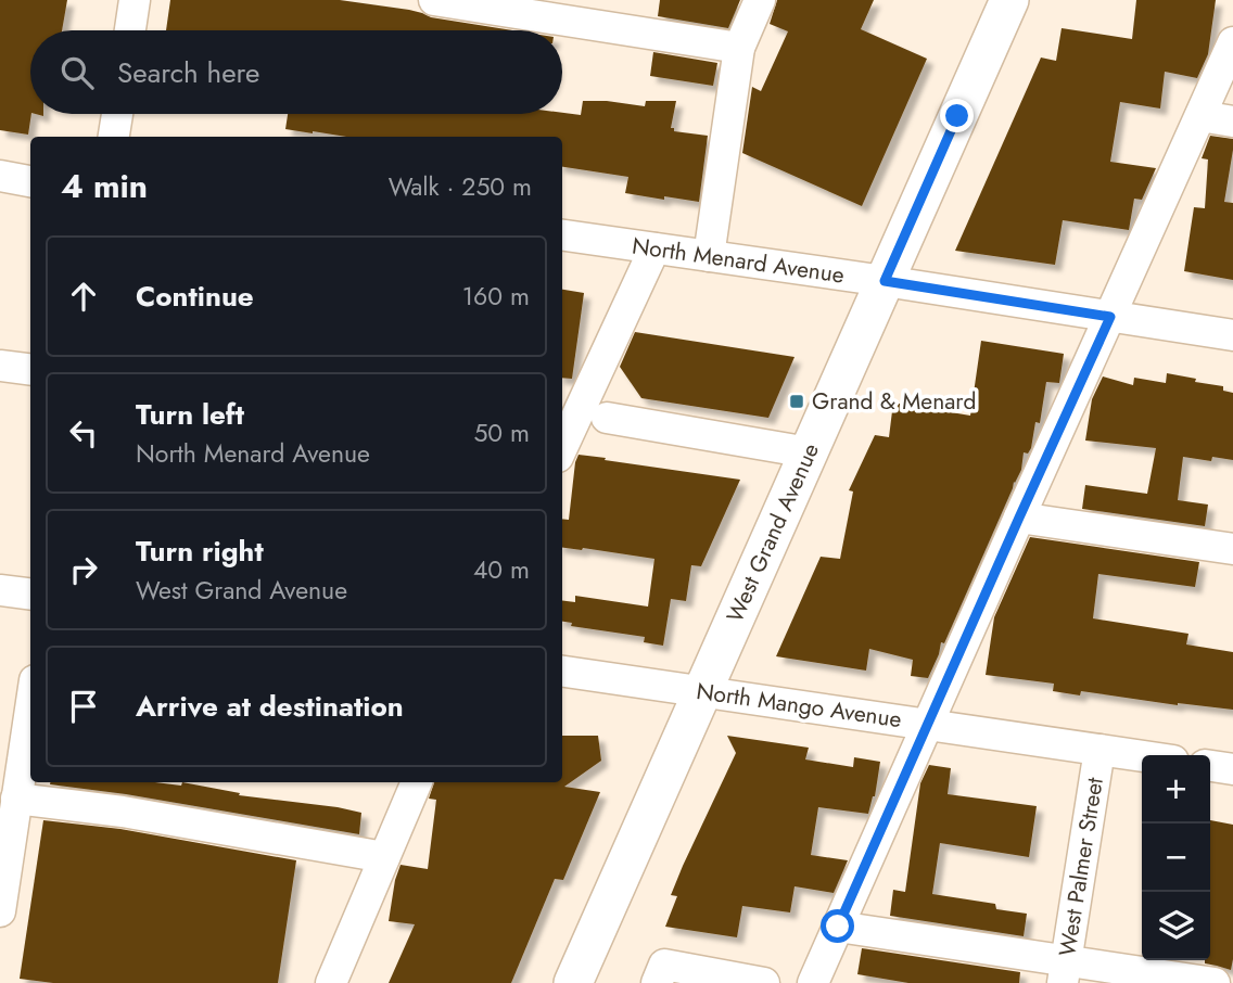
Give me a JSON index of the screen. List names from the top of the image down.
{
  "streets": {
    "main road": ["West Grand Avenue"],
    "street": ["North Menard Avenue", "North Mango Avenue", "West Palmer Street"]
  },
  "crossings": [
    ["North Menard Avenue", "West Grand Avenue"],
    ["West Grand Avenue", "North Mango Avenue"],
    ["North Mango Avenue", "West Palmer Street"]
  ],
  "places": {
    "transit": ["Grand & Menard"]
  },
  "page": {
    "search": "Search here",
    "heading": ["4 min", "Walk · 250 m"],
    "list": [
      ["Continue", "160 m"],
      ["Turn left", "North Menard Avenue", "50 m"],
      ["Turn right", "West Grand Avenue", "40 m"],
      "Arrive at destination"
    ],
    "map_buttons": ["+", "−"]
  }
}
